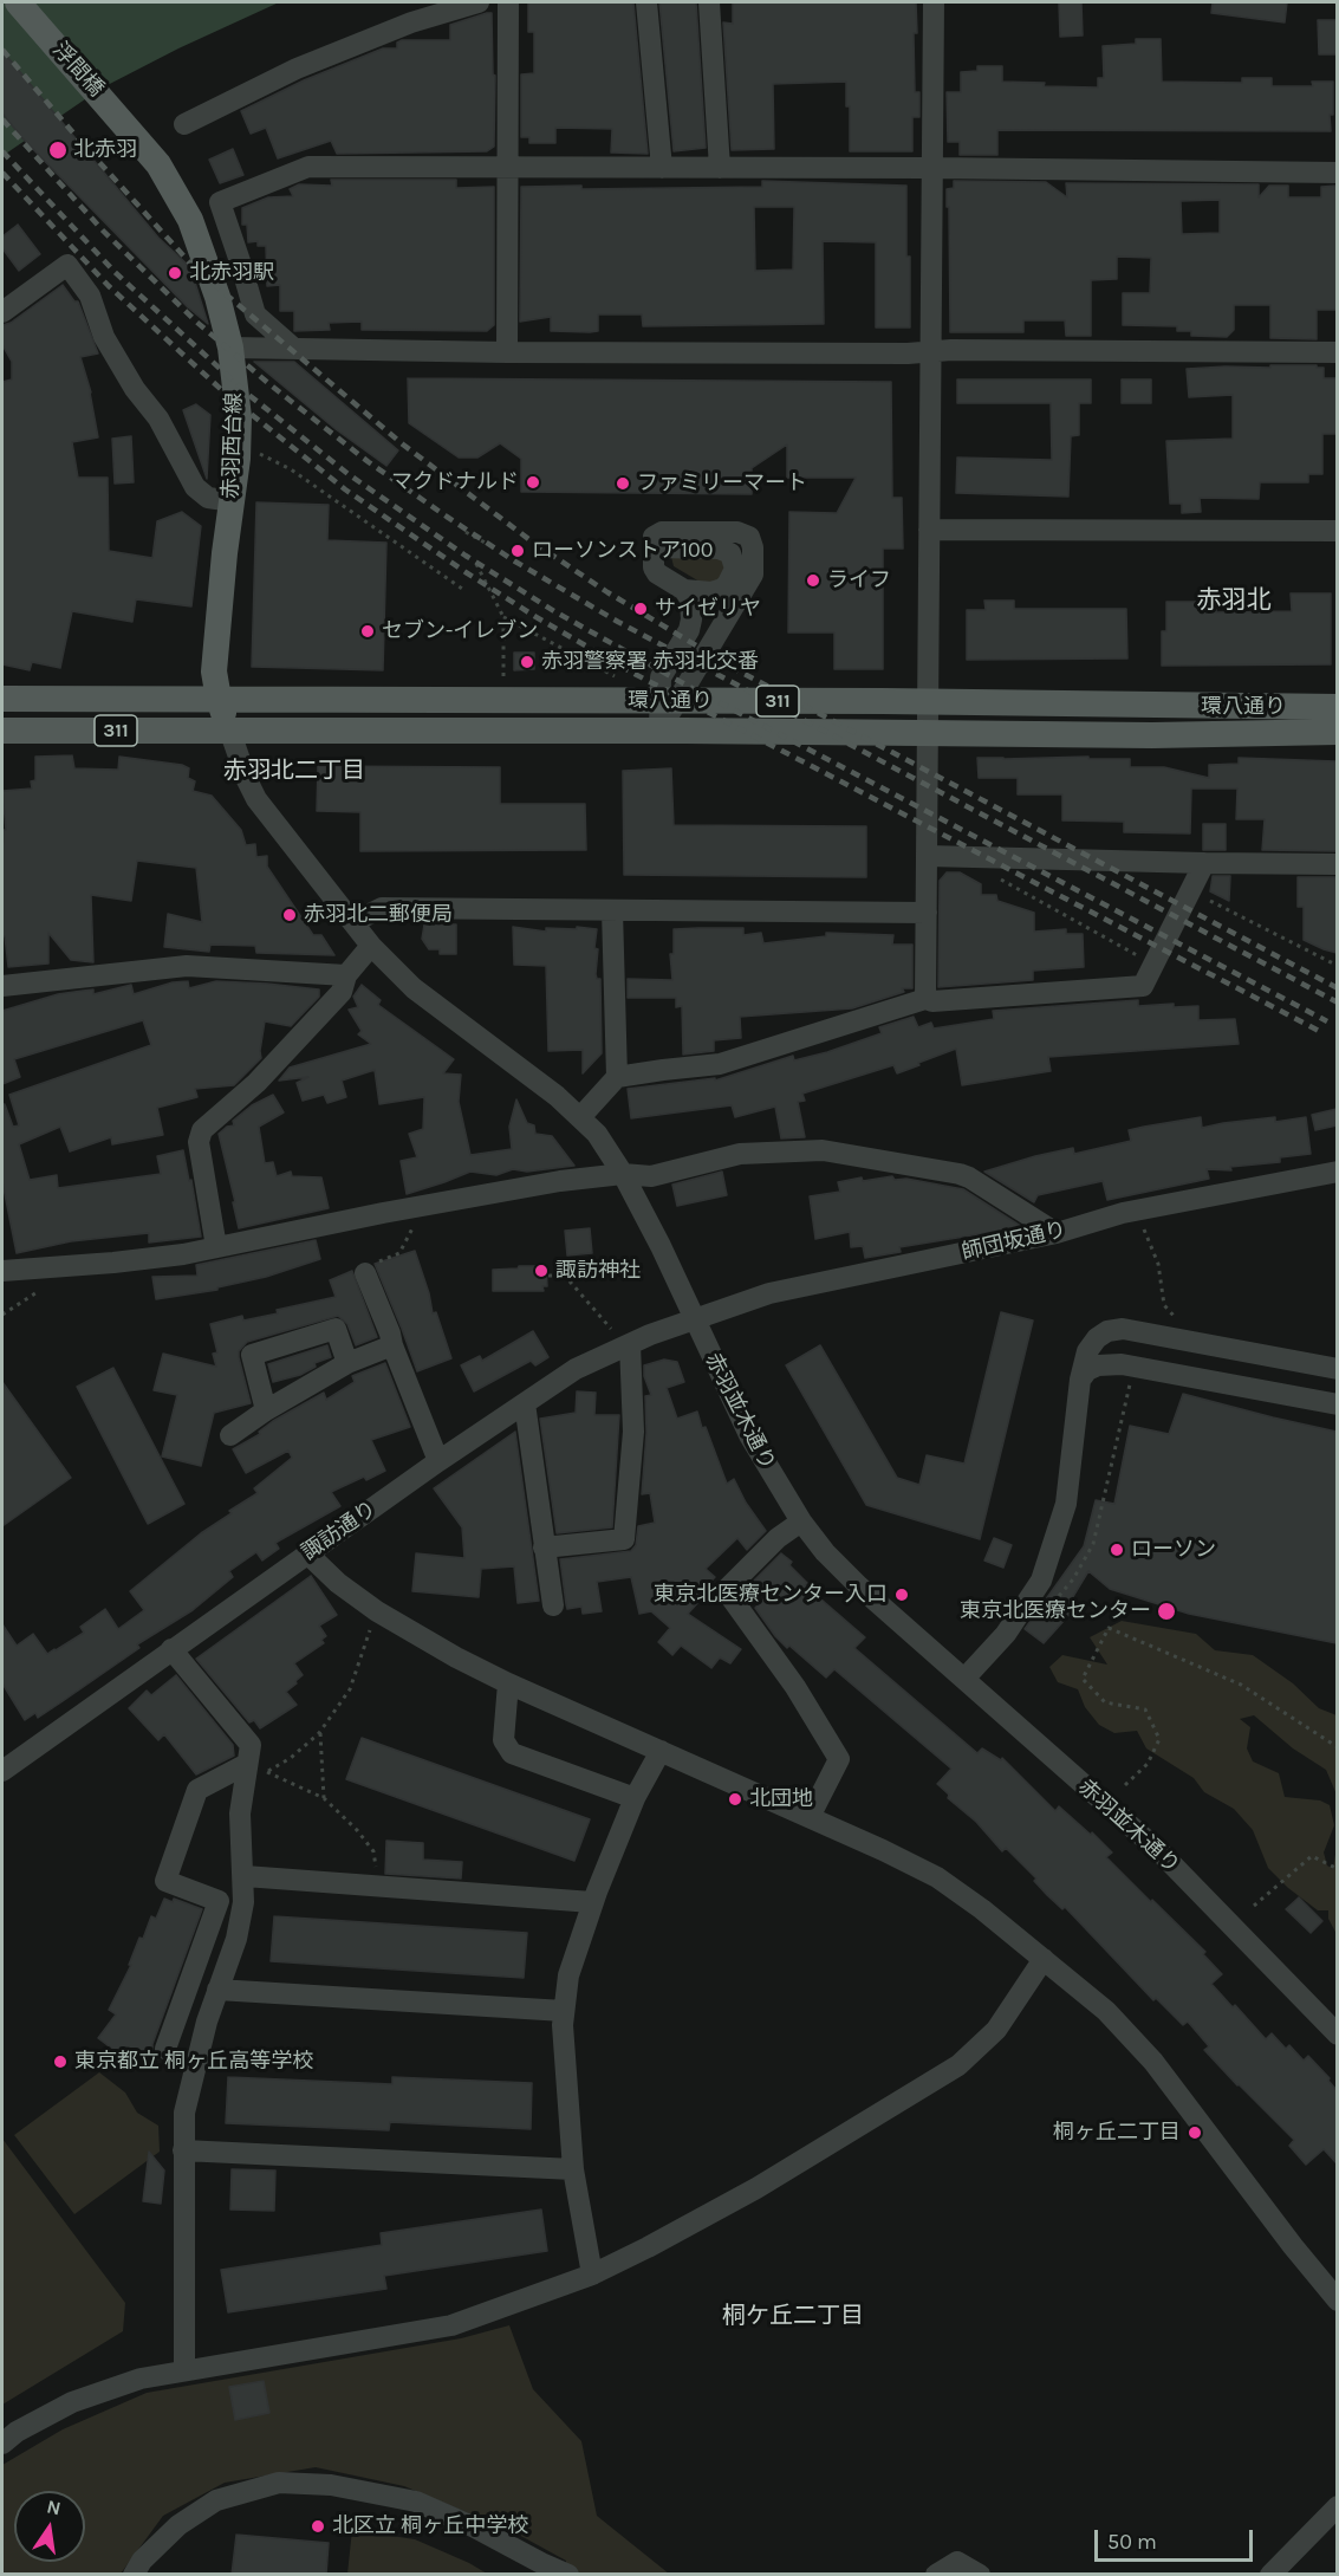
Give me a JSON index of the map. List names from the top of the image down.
{
  "streets": {
    "main road": [
      "浮間橋",
      "赤羽西台線",
      "環八通り",
      "311"
    ],
    "street": ["師団坂通り", "赤羽並木通り", "諏訪通り"]
  },
  "crossings": [
    ["浮間橋", "赤羽西台線"],
    ["赤羽西台線", "環八通り"],
    ["赤羽西台線", "赤羽並木通り"],
    ["環八通り", "赤羽並木通り"],
    ["師団坂通り", "赤羽並木通り"],
    ["師団坂通り", "諏訪通り"],
    ["赤羽並木通り", "諏訪通り"]
  ],
  "districts": ["赤羽北", "赤羽北二丁目", "桐ケ丘二丁目"],
  "places": [
    "北赤羽",
    "北赤羽駅",
    "マクドナルド",
    "ファミリーマート",
    "ローソンストア100",
    "ライフ",
    "サイゼリヤ",
    "セブン-イレブン",
    "赤羽警察署 赤羽北交番",
    "赤羽北二郵便局",
    "諏訪神社",
    "ローソン",
    "東京北医療センター入口",
    "東京北医療センター",
    "北団地",
    "東京都立 桐ヶ丘高等学校",
    "桐ヶ丘二丁目",
    "北区立 桐ヶ丘中学校"
  ],
  "scale_bar": "50 m",
  "north": "top"
}
